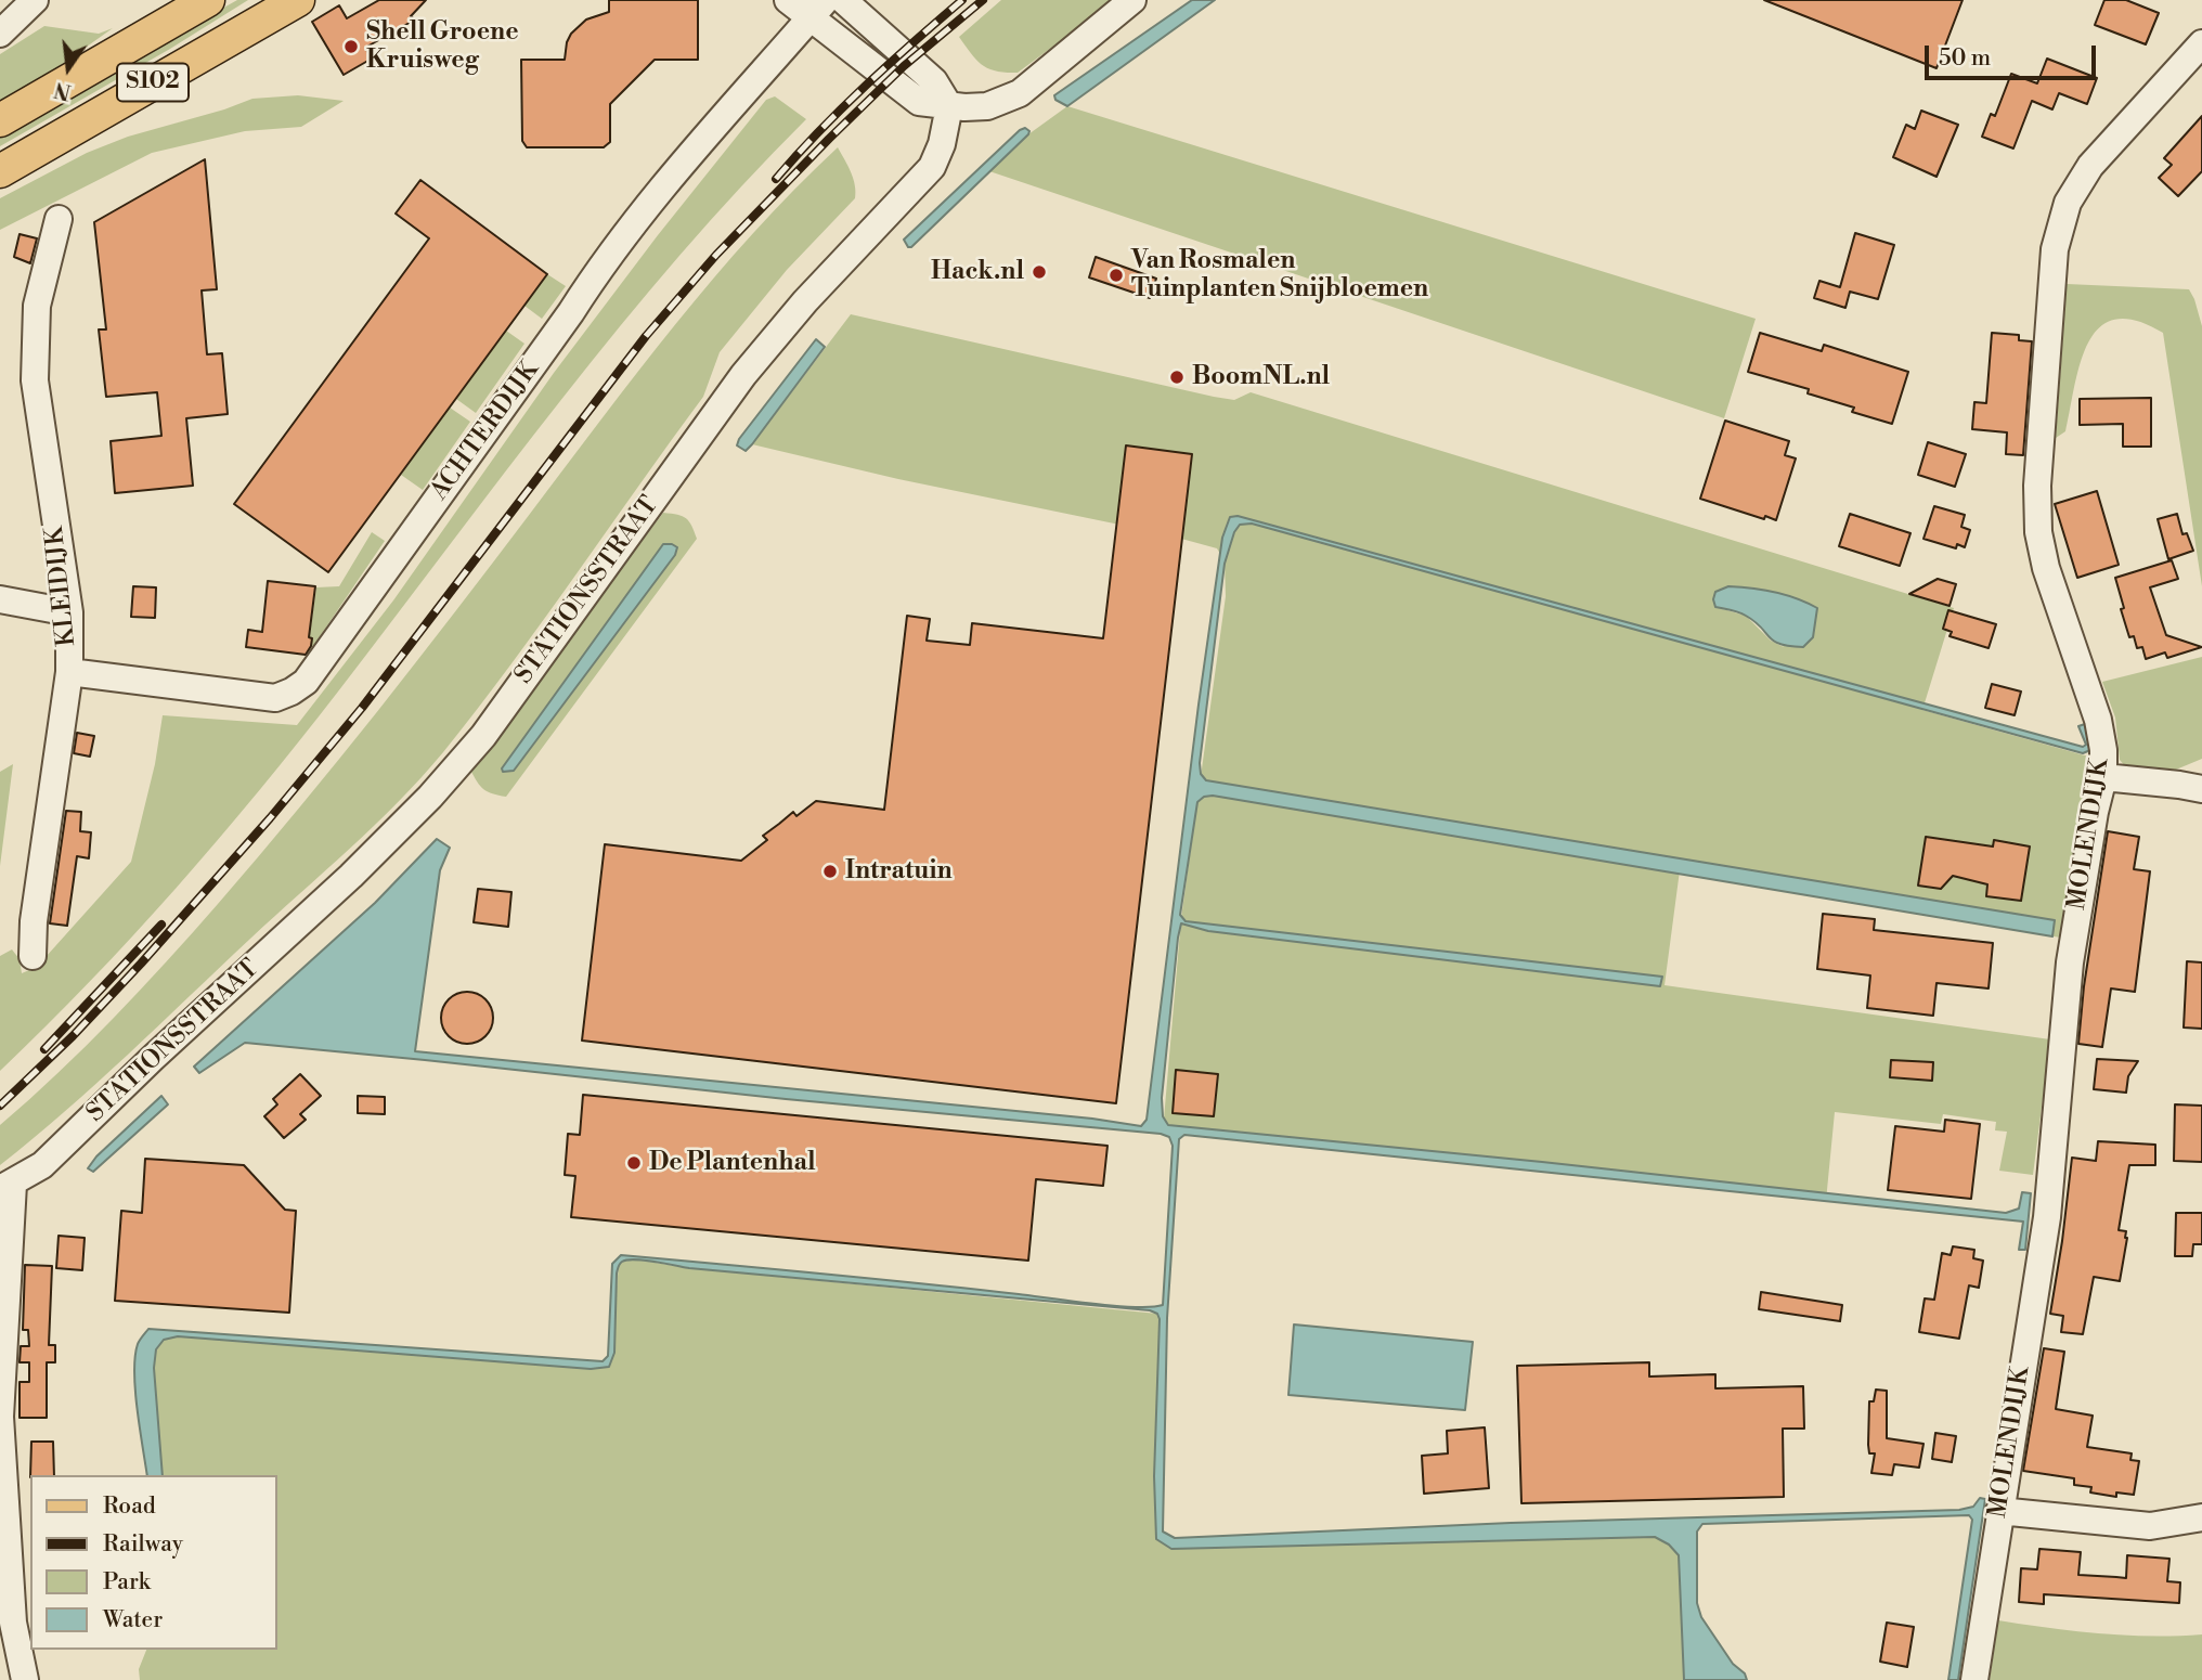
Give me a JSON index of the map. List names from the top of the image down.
{
  "streets": {
    "main road": ["S102"],
    "street": [
      "ACHTERDIJK",
      "KLEIDIJK",
      "STATIONSSTRAAT",
      "MOLENDIJK"
    ]
  },
  "crossings": [
    ["ACHTERDIJK", "KLEIDIJK"]
  ],
  "places": [
    "Shell Groene Kruisweg",
    "Hack.nl",
    "Van Rosmalen Tuinplanten Snijbloemen",
    "BoomNL.nl",
    "Intratuin",
    "De Plantenhal"
  ],
  "legend": [
    "Road",
    "Railway",
    "Park",
    "Water"
  ],
  "scale_bar": "50 m",
  "north": "bottom"
}
